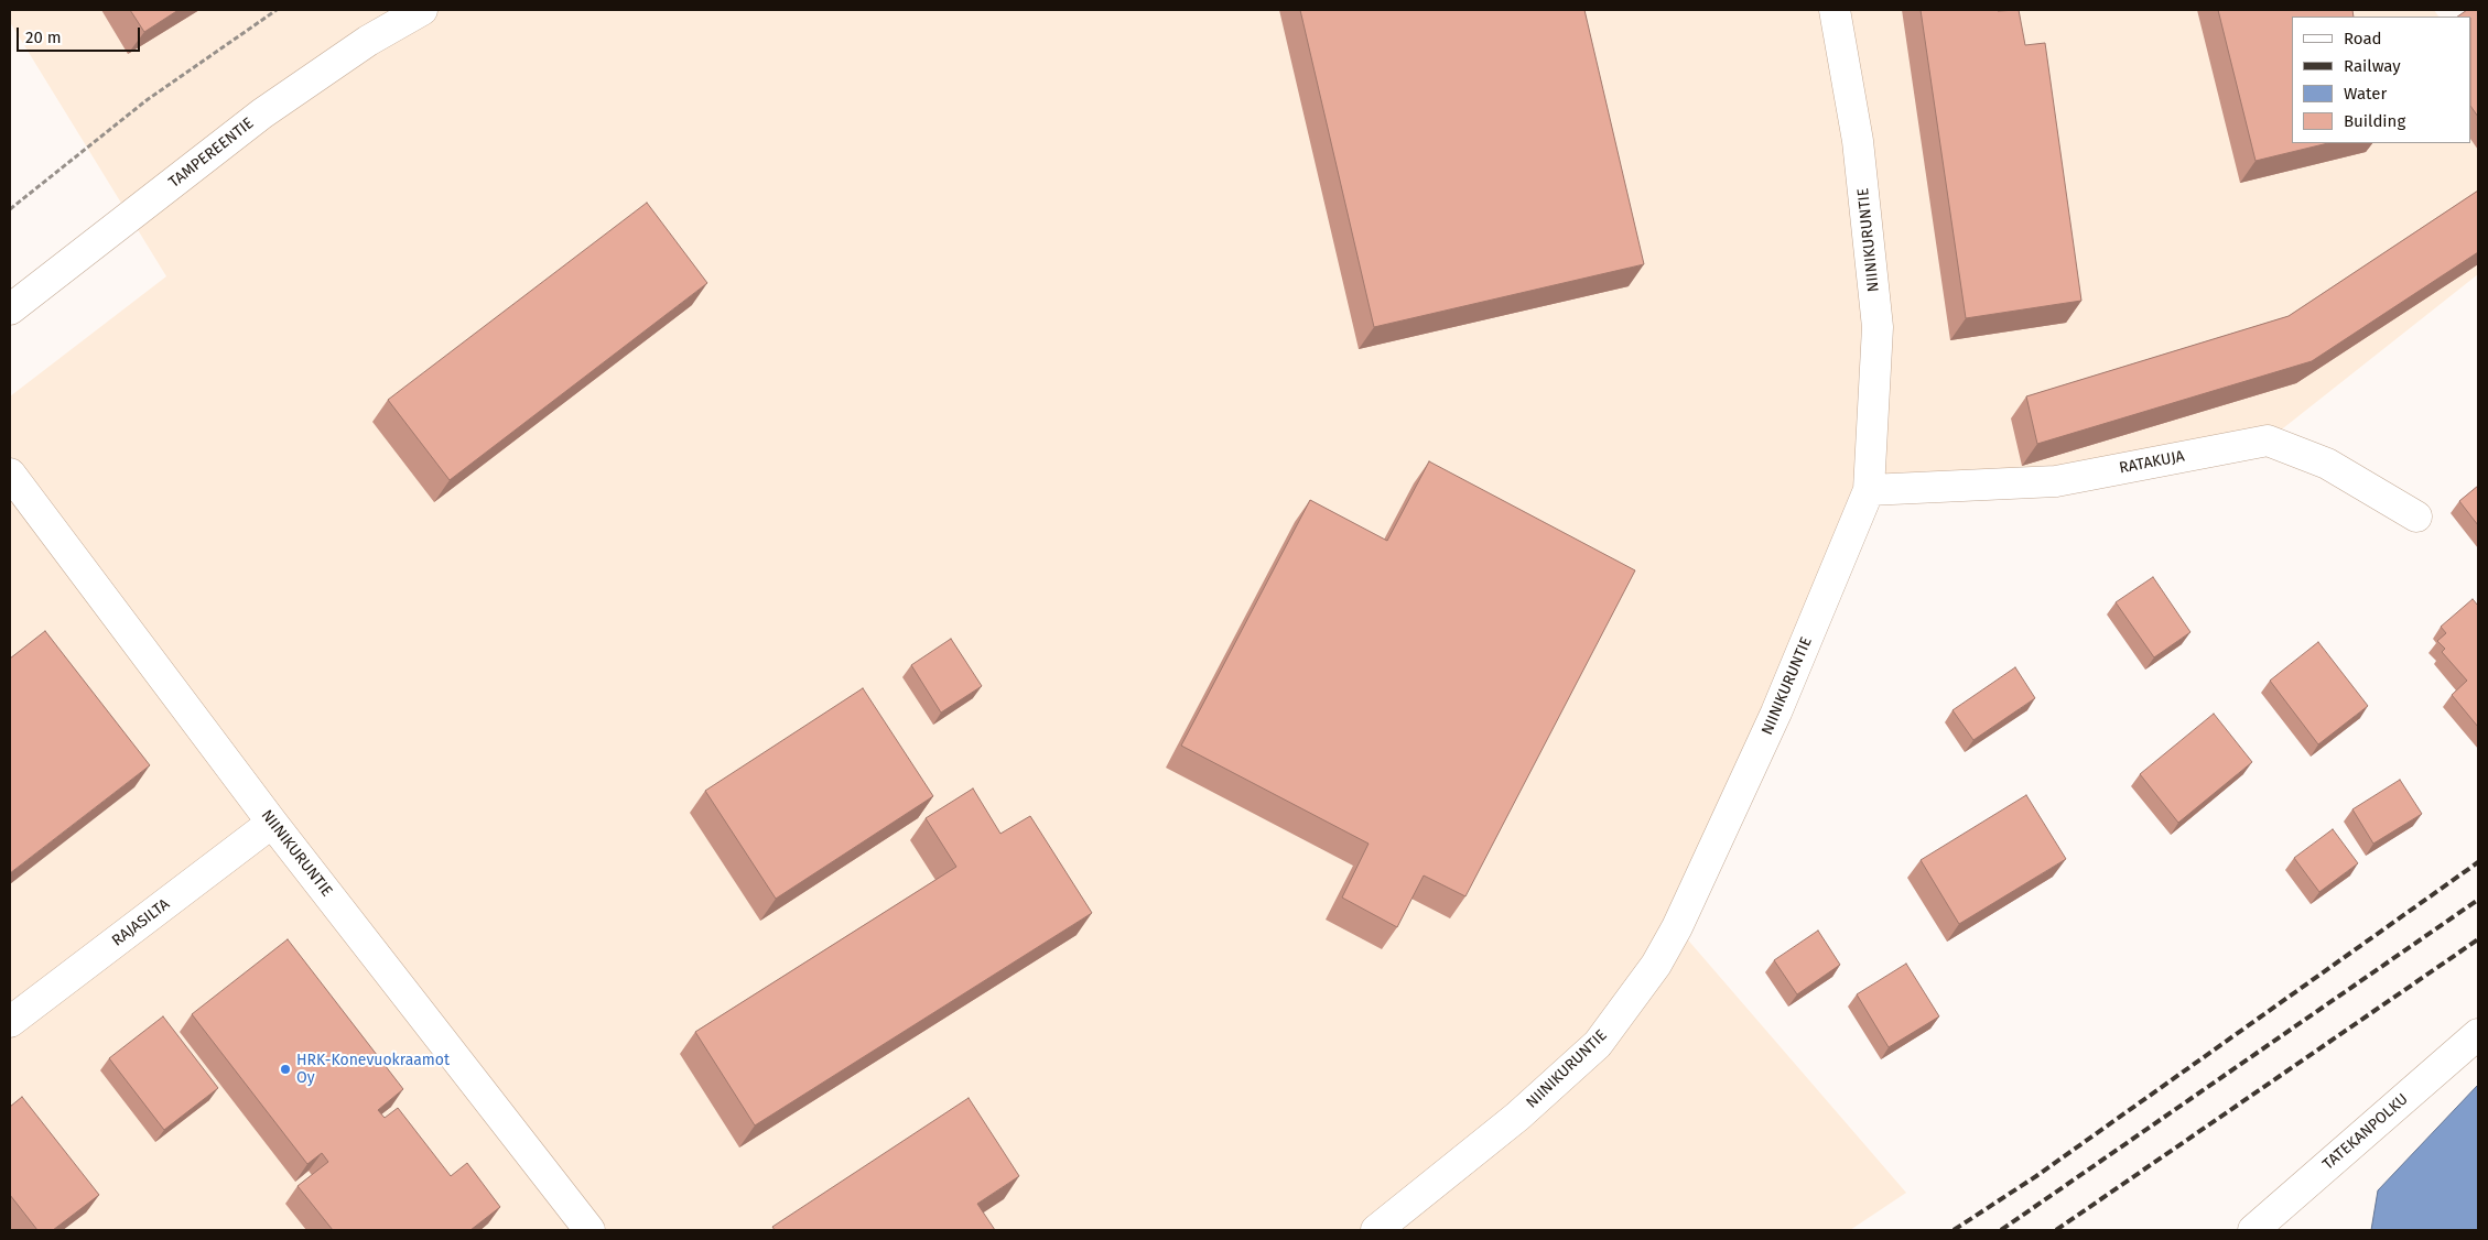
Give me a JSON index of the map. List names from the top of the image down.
{
  "streets": {
    "street": [
      "TAMPEREENTIE",
      "NIINIKURUNTIE",
      "RATAKUJA",
      "RAJASILTA",
      "TATEKANPOLKU"
    ]
  },
  "crossings": [
    ["NIINIKURUNTIE", "RATAKUJA"],
    ["NIINIKURUNTIE", "RAJASILTA"]
  ],
  "places": ["HRK-Konevuokraamot Oy"],
  "legend": [
    "Road",
    "Railway",
    "Water",
    "Building"
  ],
  "scale_bar": "20 m"
}
